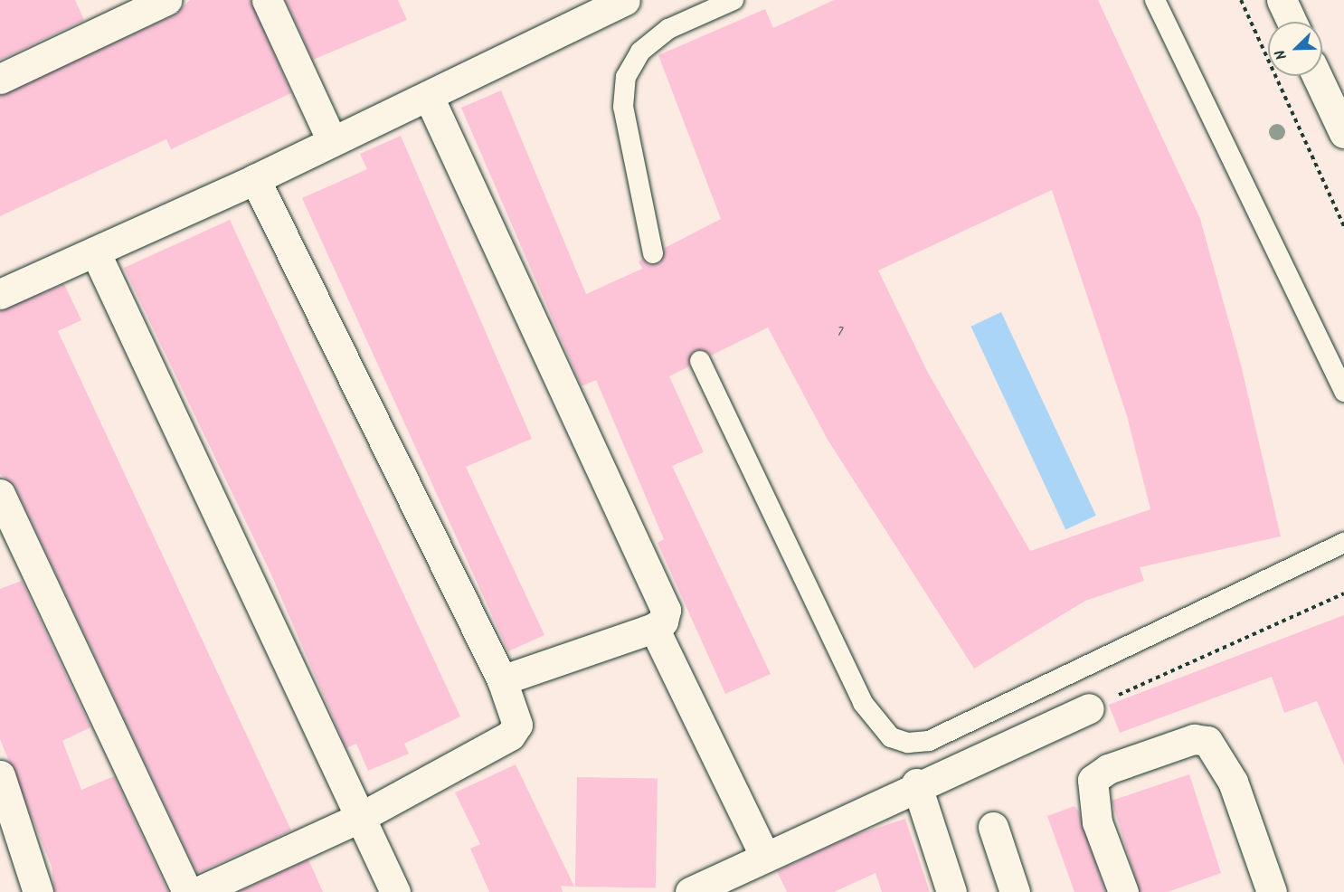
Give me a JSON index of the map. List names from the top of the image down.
{
  "house_numbers": ["7"],
  "north": "bottom left"
}
